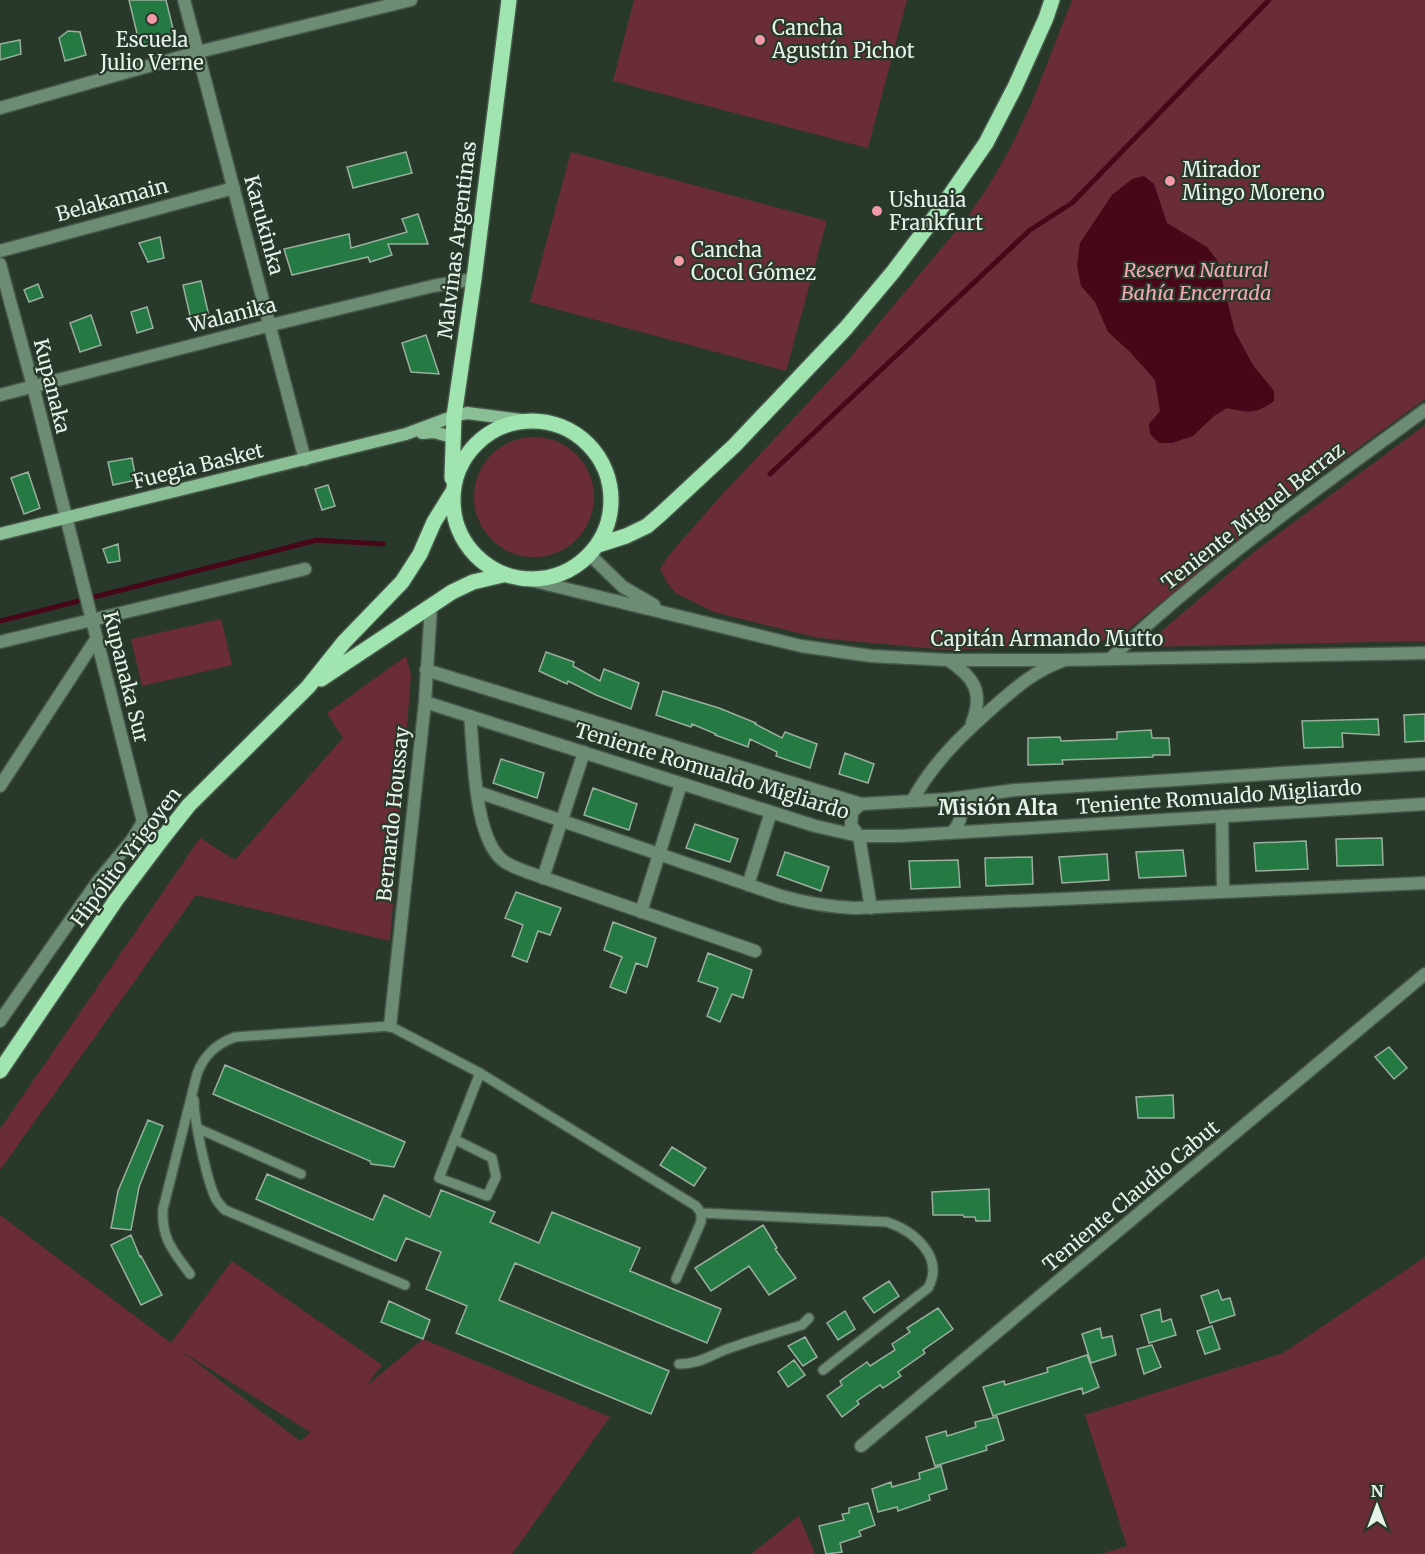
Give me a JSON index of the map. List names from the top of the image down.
{
  "streets": {
    "main road": ["Malvinas Argentinas", "Fuegia Basket", "Hipólito Yrigoyen"],
    "street": [
      "Belakamain",
      "Karukinka",
      "Walanika",
      "Kupanaka",
      "Teniente Miguel Berraz",
      "Capitán Armando Mutto",
      "Kupanaka Sur",
      "Teniente Romualdo Migliardo",
      "Bernardo Houssay",
      "Teniente Claudio Cabut"
    ]
  },
  "crossings": [
    ["Belakamain", "Karukinka"],
    ["Karukinka", "Walanika"],
    ["Karukinka", "Fuegia Basket"],
    ["Malvinas Argentinas", "Walanika"],
    ["Malvinas Argentinas", "Fuegia Basket"],
    ["Malvinas Argentinas", "Capitán Armando Mutto"],
    ["Walanika", "Kupanaka"],
    ["Kupanaka", "Fuegia Basket"],
    ["Kupanaka", "Kupanaka Sur"],
    ["Fuegia Basket", "Capitán Armando Mutto"],
    ["Fuegia Basket", "Kupanaka Sur"],
    ["Teniente Miguel Berraz", "Capitán Armando Mutto"],
    ["Teniente Romualdo Migliardo", "Bernardo Houssay"]
  ],
  "districts": ["Misión Alta"],
  "parks": ["Reserva Natural Bahía Encerrada"],
  "places": [
    "Escuela Julio Verne",
    "Cancha Agustín Pichot",
    "Mirador Mingo Moreno",
    "Ushuaia Frankfurt",
    "Cancha Cocol Gómez"
  ],
  "north": "top"
}
